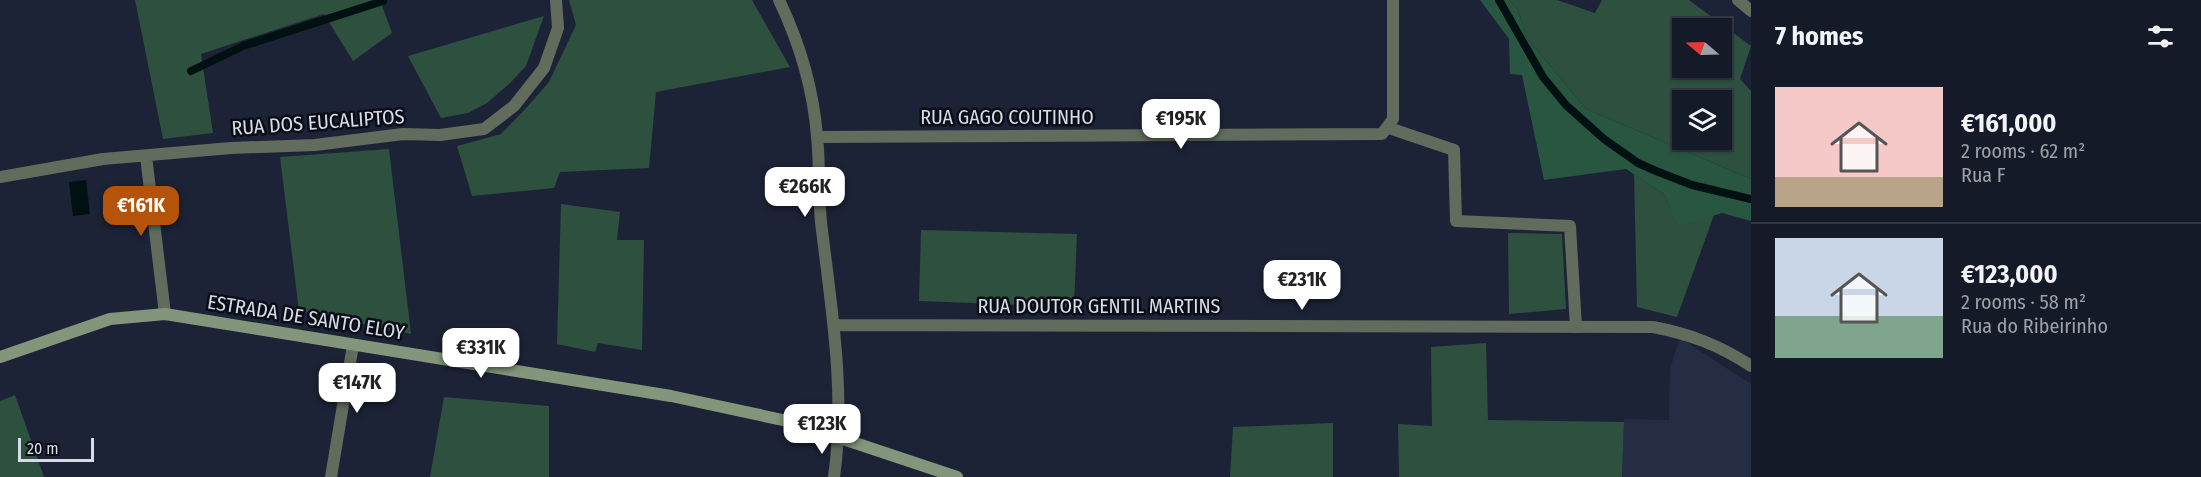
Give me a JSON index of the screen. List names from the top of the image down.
{
  "streets": {
    "main road": ["ESTRADA DE SANTO ELOY"],
    "street": ["RUA GAGO COUTINHO", "RUA DOS EUCALIPTOS", "RUA DOUTOR GENTIL MARTINS"]
  },
  "scale_bar": "20 m",
  "north": "left",
  "page": {
    "heading": "7 homes",
    "list": [
      {
        "name": "€161,000",
        "note": "2 rooms · 62 m² · Rua F"
      },
      {
        "name": "€123,000",
        "note": "2 rooms · 58 m² · Rua do Ribeirinho"
      }
    ],
    "price": [
      "€195K",
      "€266K",
      "€161K",
      "€231K",
      "€331K",
      "€147K",
      "€123K"
    ],
    "scale": "20 m"
  }
}
